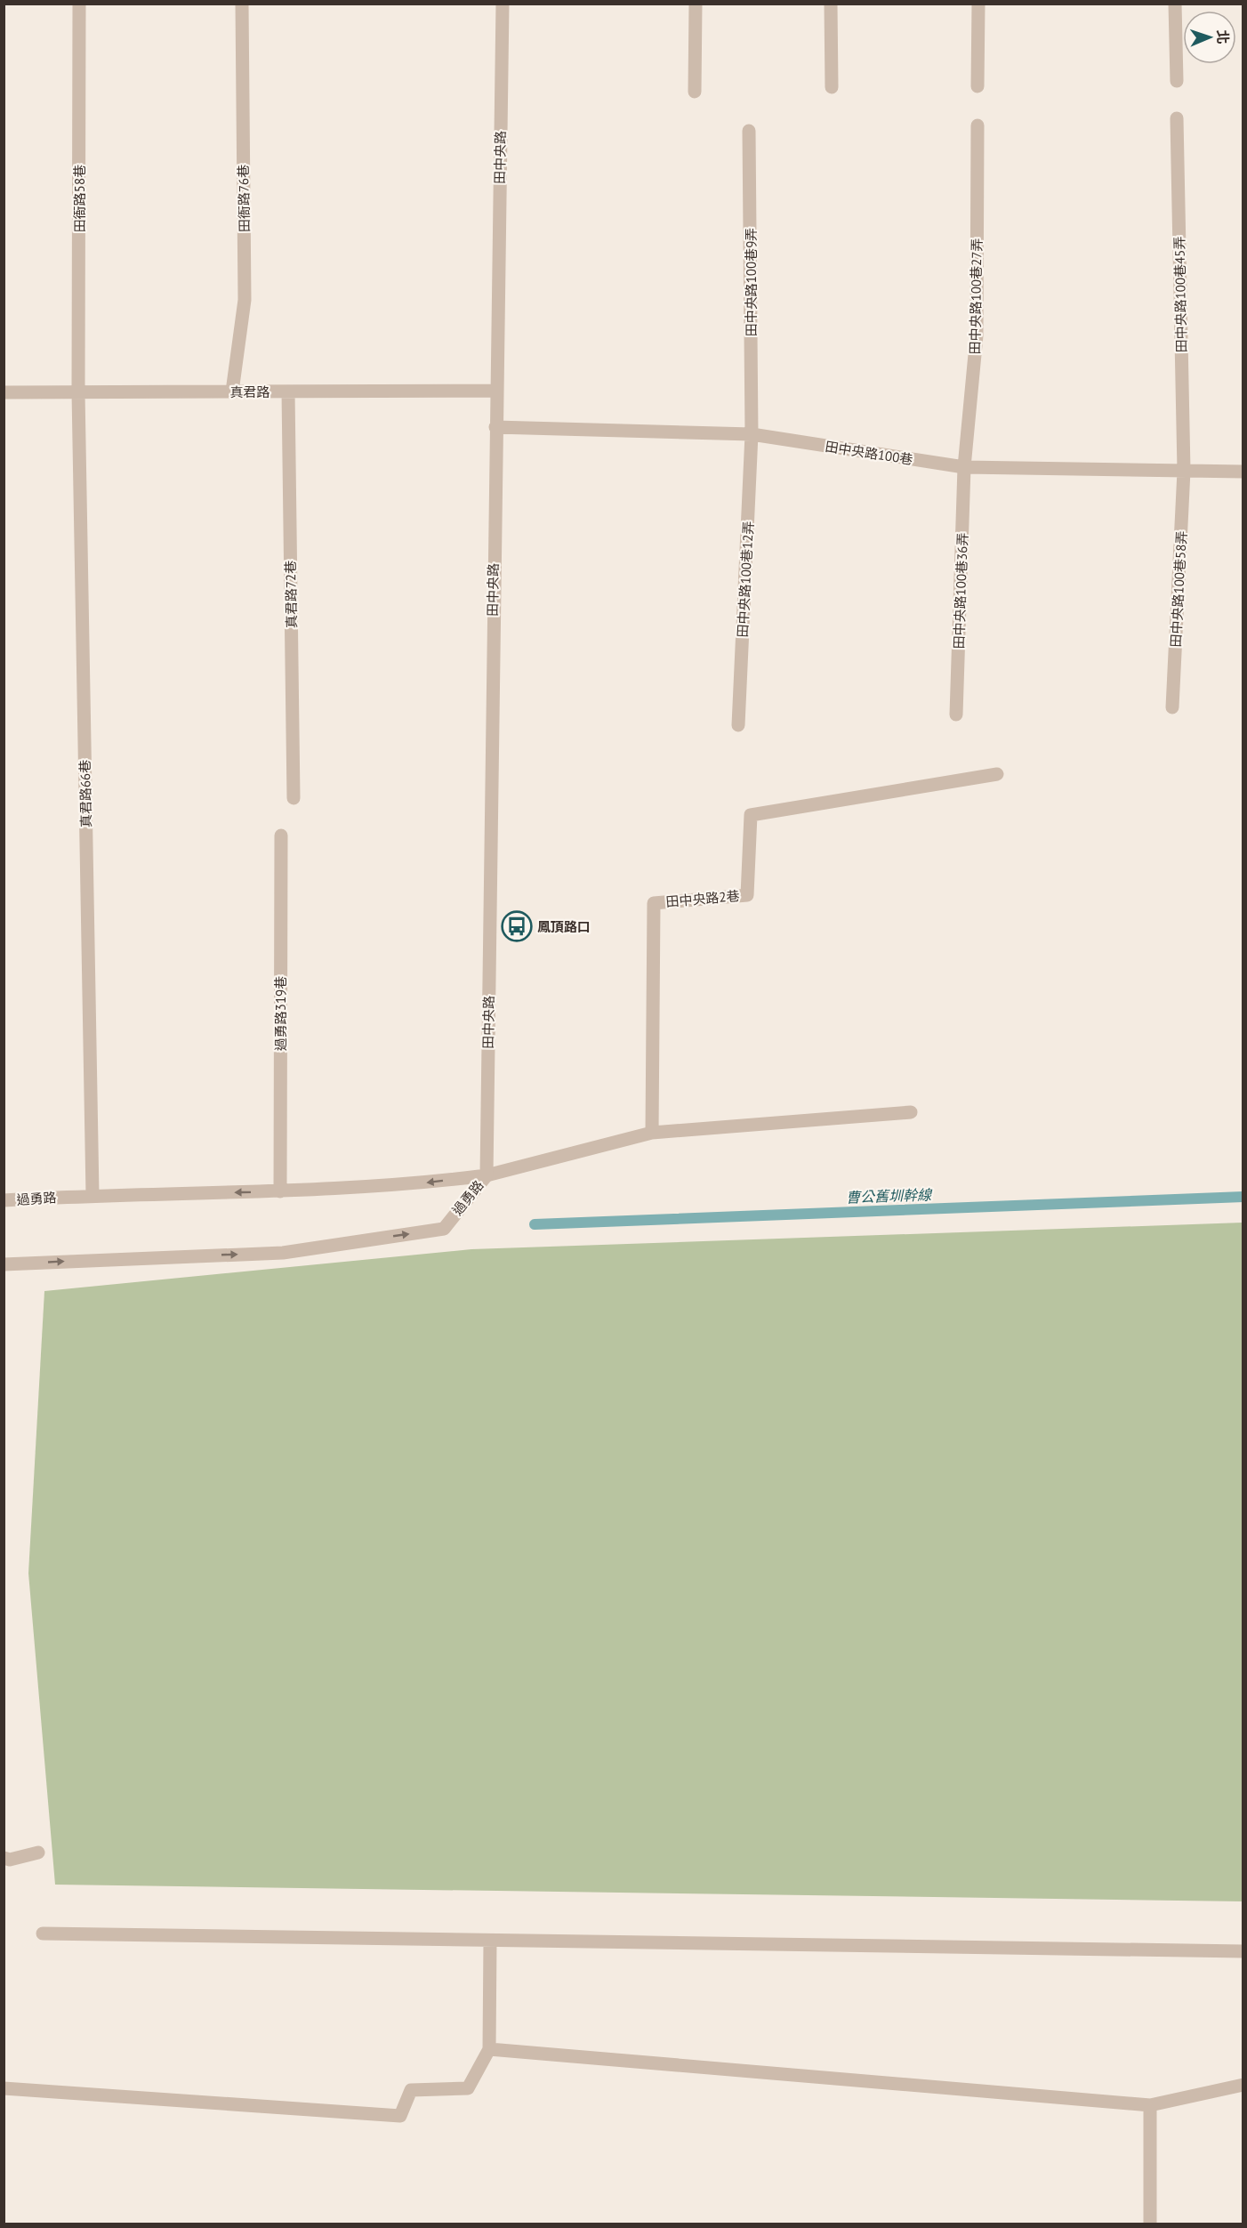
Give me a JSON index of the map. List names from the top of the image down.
{
  "streets": {
    "street": [
      "田中央路",
      "田衙路58巷",
      "田衙路76巷",
      "田中央路100巷9弄",
      "田中央路100巷45弄",
      "田中央路100巷27弄",
      "真君路",
      "田中央路100巷",
      "田中央路100巷12弄",
      "田中央路100巷58弄",
      "田中央路100巷36弄",
      "真君路72巷",
      "真君路66巷",
      "田中央路2巷",
      "過勇路319巷",
      "過勇路"
    ]
  },
  "crossings": [
    ["田中央路", "真君路"],
    ["田中央路", "田中央路100巷"],
    ["田中央路", "過勇路"],
    ["田衙路58巷", "真君路"],
    ["田衙路58巷", "真君路66巷"],
    ["田衙路76巷", "真君路"],
    ["田中央路100巷9弄", "田中央路100巷"],
    ["田中央路100巷9弄", "田中央路100巷12弄"],
    ["田中央路100巷45弄", "田中央路100巷"],
    ["田中央路100巷45弄", "田中央路100巷58弄"],
    ["田中央路100巷27弄", "田中央路100巷"],
    ["田中央路100巷27弄", "田中央路100巷36弄"],
    ["真君路", "真君路72巷"],
    ["真君路", "真君路66巷"],
    ["田中央路100巷", "田中央路100巷12弄"],
    ["田中央路100巷", "田中央路100巷58弄"],
    ["田中央路100巷", "田中央路100巷36弄"],
    ["真君路66巷", "過勇路"],
    ["過勇路319巷", "過勇路"]
  ],
  "water": ["曹公舊圳幹線"],
  "places": {
    "bus stop": ["鳳頂路口"]
  },
  "north": "right"
}
